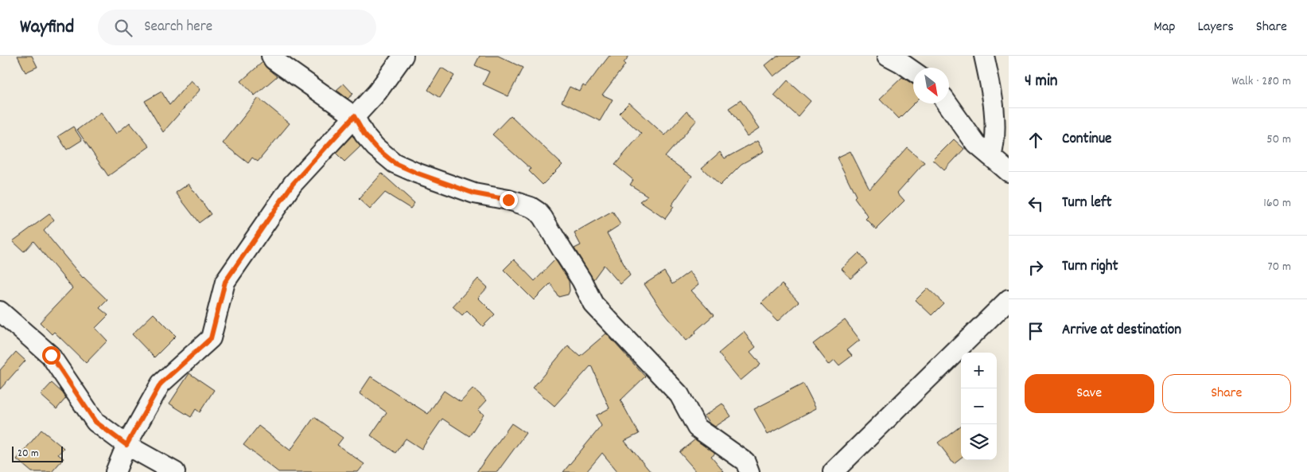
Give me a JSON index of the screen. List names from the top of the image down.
{
  "scale_bar": "20 m",
  "north": "bottom right",
  "page": {
    "header": "Wayfind",
    "search": "Search here",
    "nav": ["Map", "Layers", "Share"],
    "heading": ["4 min", "Walk · 280 m"],
    "list": [
      ["Continue", "50 m"],
      ["Turn left", "160 m"],
      ["Turn right", "70 m"],
      "Arrive at destination"
    ],
    "map_buttons": ["+", "−"],
    "buttons": ["Save", "Share"],
    "scale": "20 m"
  }
}
